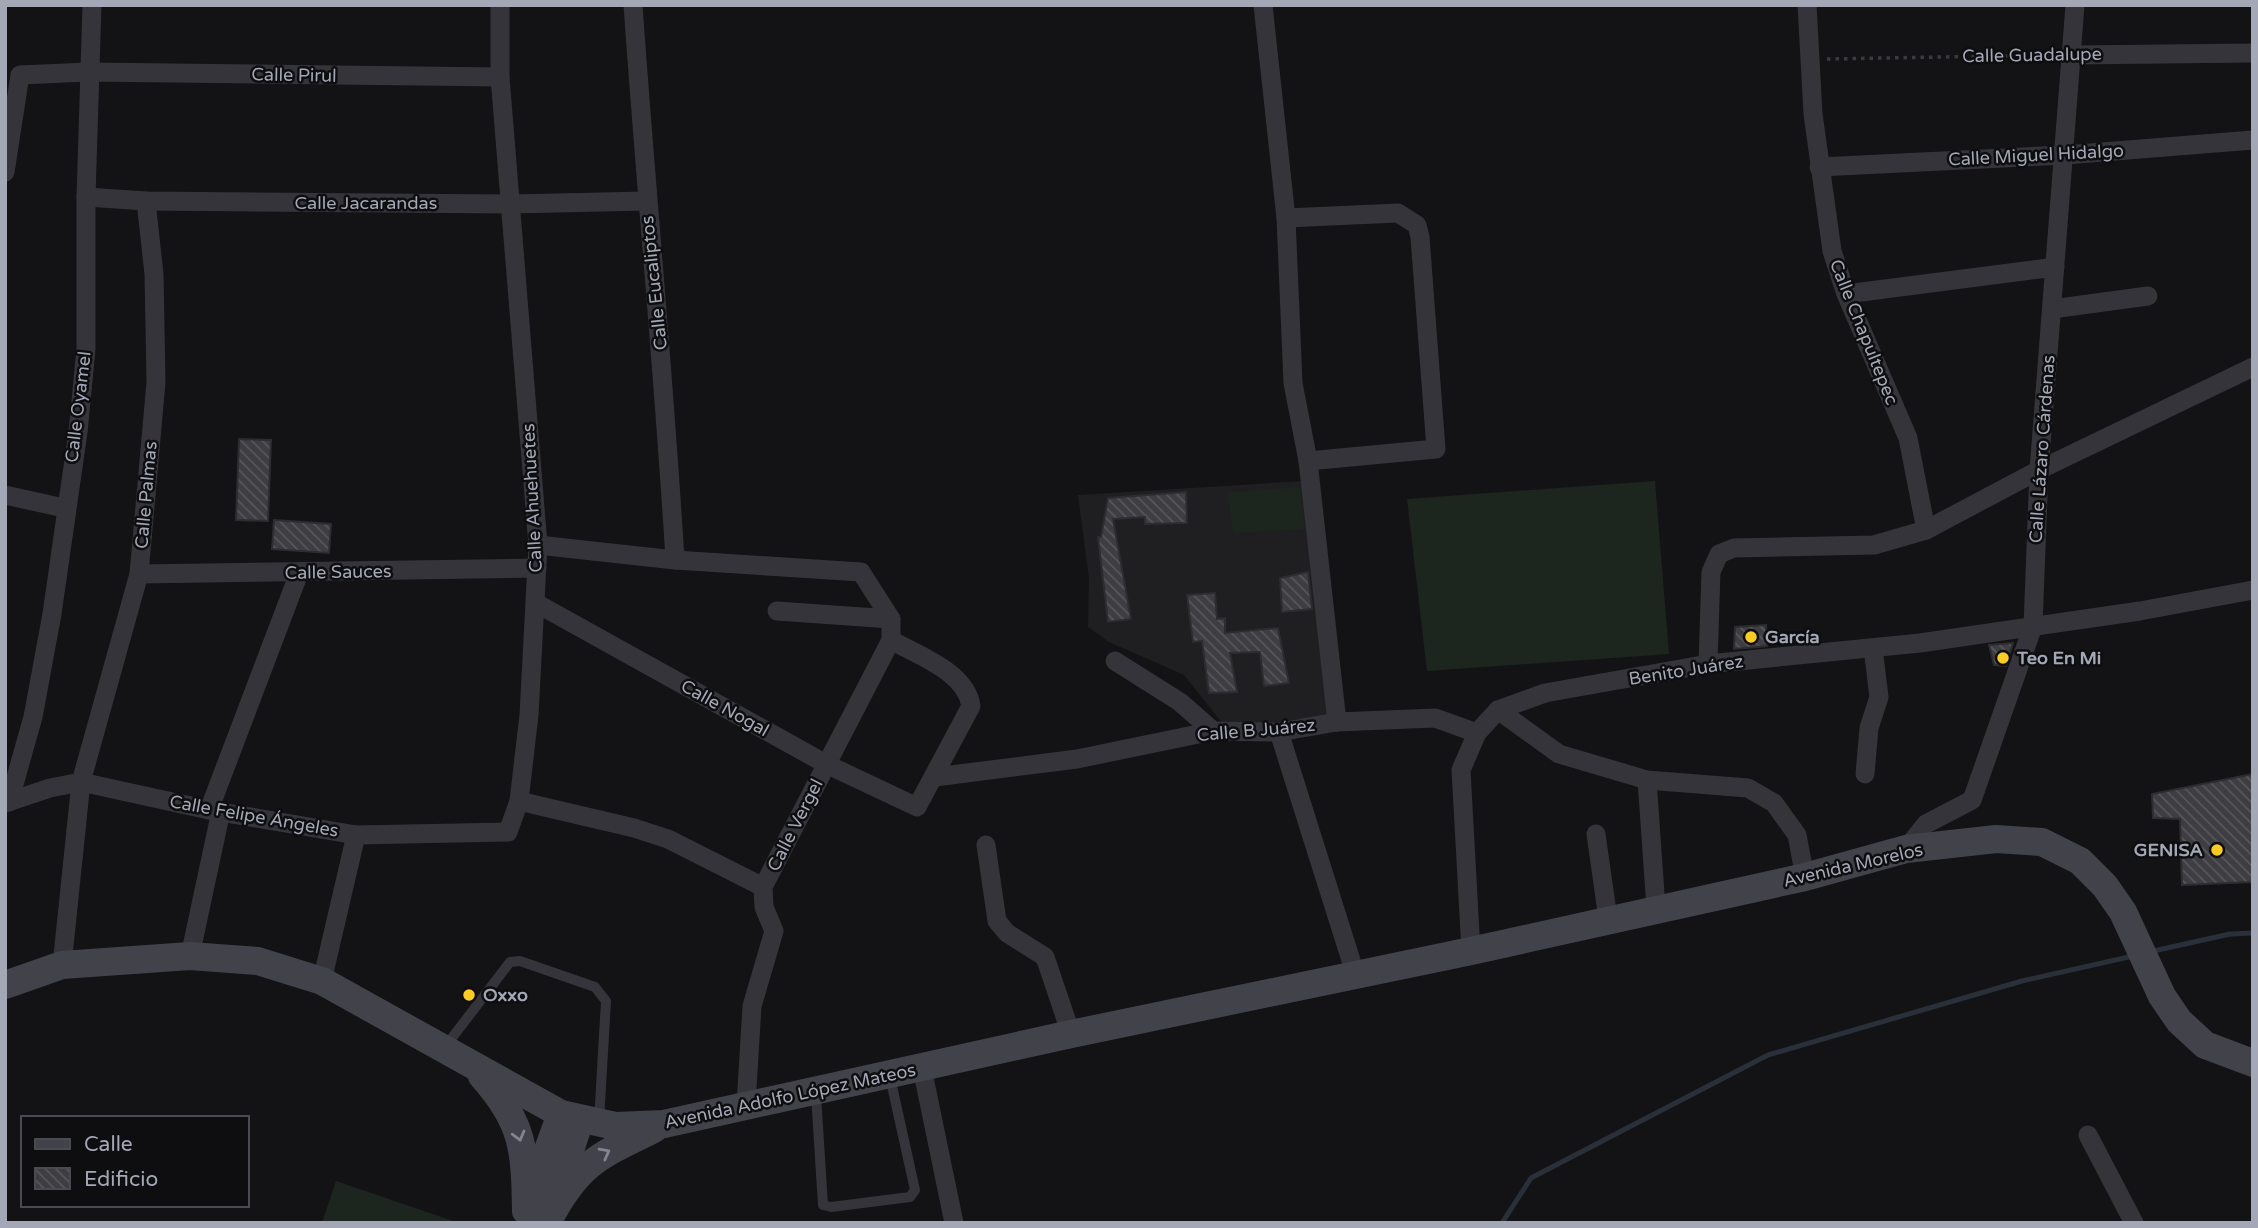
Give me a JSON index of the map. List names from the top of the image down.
{
  "streets": {
    "main road": ["Avenida Morelos", "Avenida Adolfo López Mateos"],
    "street": [
      "Calle Guadalupe",
      "Calle Pirul",
      "Calle Miguel Hidalgo",
      "Calle Jacarandas",
      "Calle Eucaliptos",
      "Calle Chapultepec",
      "Calle Oyamel",
      "Calle Lázaro Cárdenas",
      "Calle Palmas",
      "Calle Ahuehuetes",
      "Calle Sauces",
      "Benito Juárez",
      "Calle Nogal",
      "Calle B Juárez",
      "Calle Felipe Ángeles",
      "Calle Vergel"
    ]
  },
  "crossings": [
    ["Calle Guadalupe", "Calle Chapultepec"],
    ["Calle Guadalupe", "Calle Lázaro Cárdenas"],
    ["Calle Pirul", "Calle Oyamel"],
    ["Calle Pirul", "Calle Ahuehuetes"],
    ["Calle Miguel Hidalgo", "Calle Chapultepec"],
    ["Calle Miguel Hidalgo", "Calle Lázaro Cárdenas"],
    ["Calle Jacarandas", "Calle Eucaliptos"],
    ["Calle Jacarandas", "Calle Oyamel"],
    ["Calle Jacarandas", "Calle Palmas"],
    ["Calle Jacarandas", "Calle Ahuehuetes"],
    ["Calle Oyamel", "Calle Felipe Ángeles"],
    ["Calle Lázaro Cárdenas", "Benito Juárez"],
    ["Calle Lázaro Cárdenas", "Avenida Morelos"],
    ["Calle Palmas", "Calle Sauces"],
    ["Calle Palmas", "Calle Felipe Ángeles"],
    ["Calle Ahuehuetes", "Calle Sauces"],
    ["Calle Ahuehuetes", "Calle Nogal"],
    ["Calle Ahuehuetes", "Calle Felipe Ángeles"],
    ["Benito Juárez", "Calle B Juárez"],
    ["Benito Juárez", "Avenida Morelos"],
    ["Calle Nogal", "Calle B Juárez"],
    ["Calle Nogal", "Calle Vergel"],
    ["Calle Vergel", "Avenida Adolfo López Mateos"],
    ["Avenida Morelos", "Avenida Adolfo López Mateos"]
  ],
  "places": [
    "García",
    "Teo En Mi",
    "GENISA",
    "Oxxo"
  ],
  "legend": ["Calle", "Edificio"]
}
